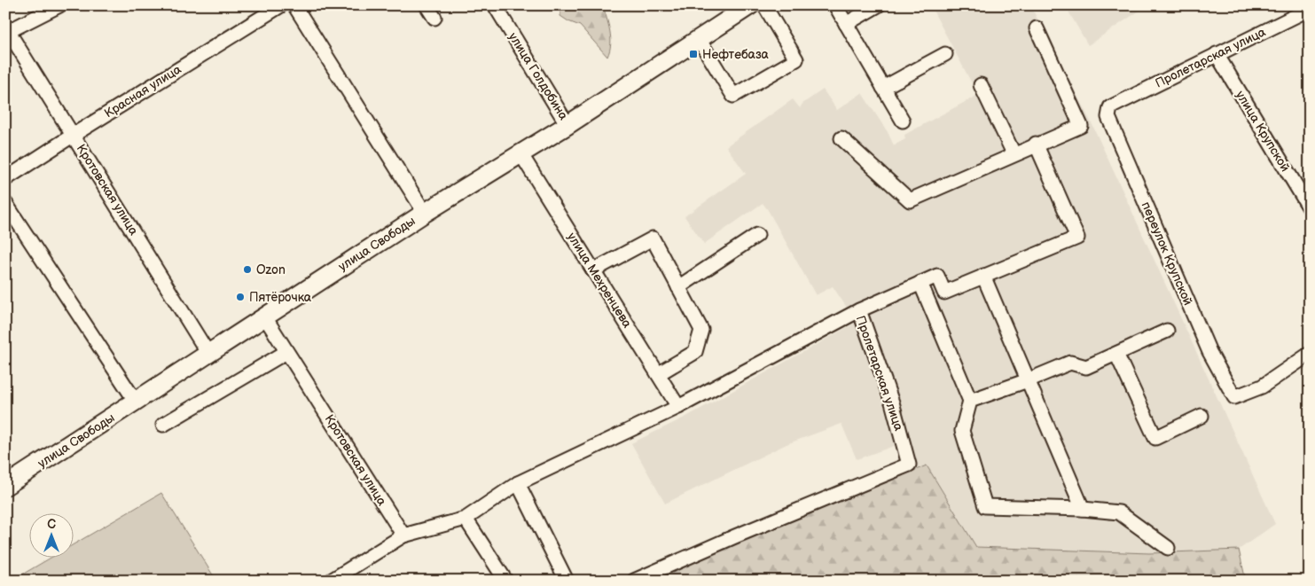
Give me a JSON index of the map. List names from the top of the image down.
{
  "streets": {
    "main road": ["улица Свободы"],
    "street": [
      "Пролетарская улица",
      "улица Голдобина",
      "Красная улица",
      "улица Крупской",
      "Кротовская улица",
      "переулок Крупской",
      "улица Мехренцева"
    ]
  },
  "crossings": [
    ["Пролетарская улица", "улица Крупской"],
    ["Пролетарская улица", "Кротовская улица"],
    ["Пролетарская улица", "переулок Крупской"],
    ["Пролетарская улица", "улица Мехренцева"],
    ["улица Голдобина", "улица Свободы"],
    ["Красная улица", "Кротовская улица"],
    ["Кротовская улица", "улица Свободы"],
    ["улица Свободы", "улица Мехренцева"]
  ],
  "places": {
    "transit": ["Нефтебаза"],
    "other": ["Ozon", "Пятёрочка"]
  },
  "north": "top"
}
